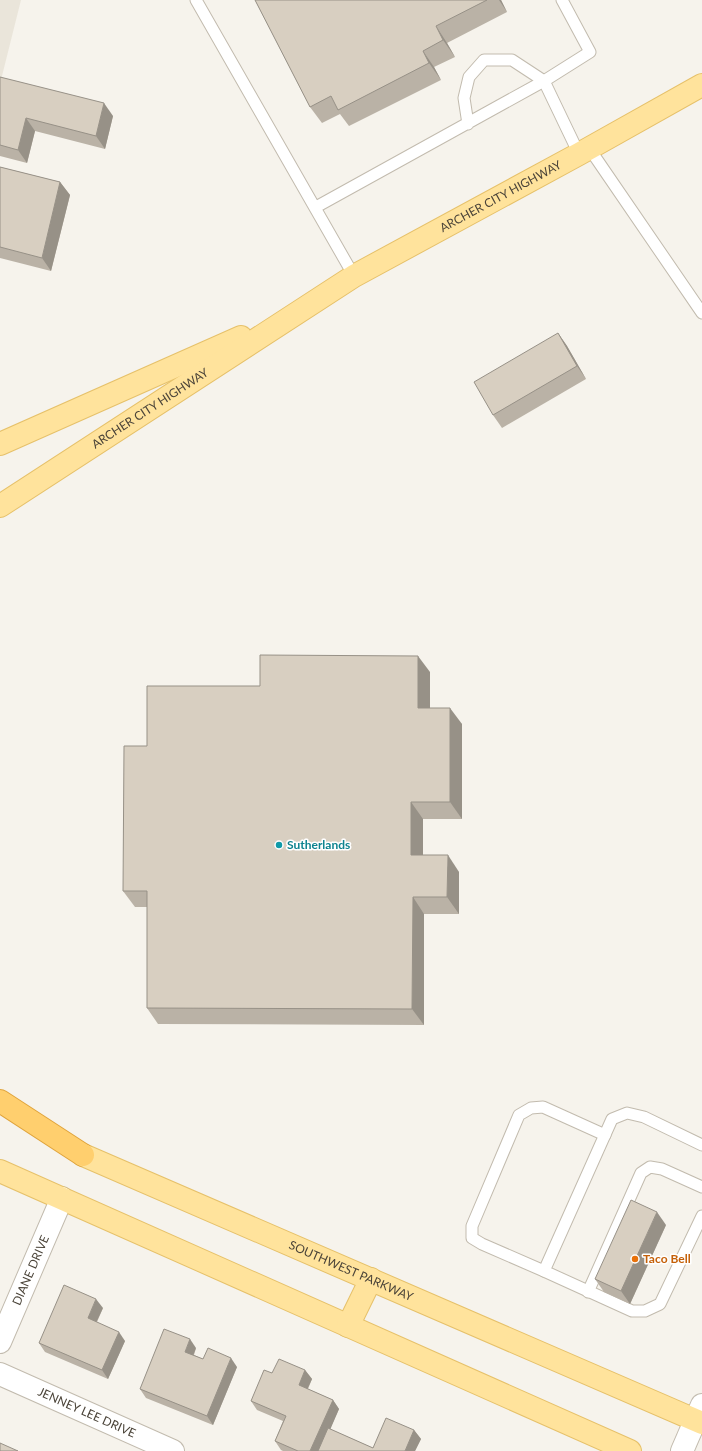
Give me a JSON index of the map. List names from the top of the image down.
{
  "streets": {
    "highway": ["SOUTHWEST PARKWAY"],
    "main road": ["ARCHER CITY HIGHWAY"],
    "street": ["DIANE DRIVE", "JENNEY LEE DRIVE"]
  },
  "places": ["Sutherlands", "Taco Bell"]
}
